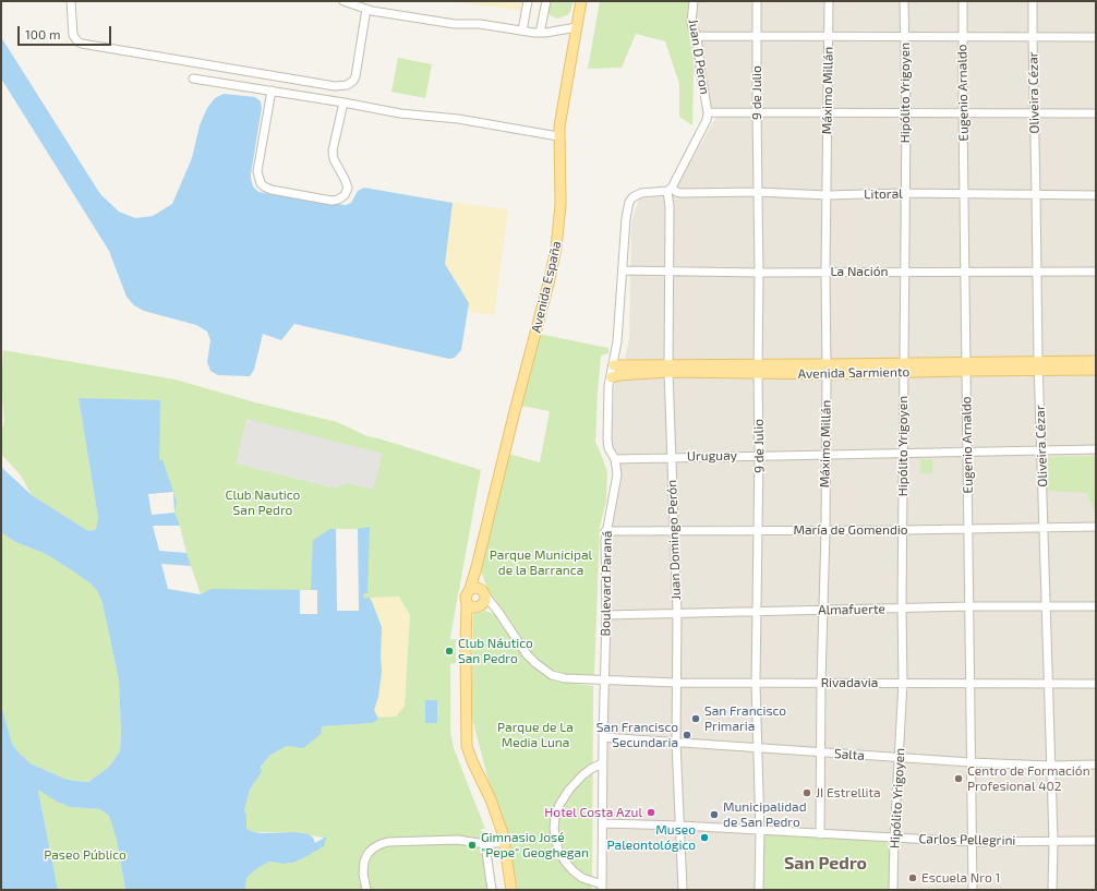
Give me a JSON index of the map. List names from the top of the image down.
{
  "streets": {
    "main road": ["Avenida España", "Avenida Sarmiento"],
    "street": [
      "Juan D Peron",
      "Máximo Millán",
      "9 de Julio",
      "Hipólito Yrigoyen",
      "Eugenio Arnaldo",
      "Oliveira Cézar",
      "Litoral",
      "La Nación",
      "Uruguay",
      "María de Gomendio",
      "Juan Domingo Perón",
      "Boulevard Paraná",
      "Almafuerte",
      "Rivadavia",
      "Salta",
      "Carlos Pellegrini"
    ]
  },
  "crossings": [
    ["Máximo Millán", "Litoral"],
    ["Máximo Millán", "La Nación"],
    ["Máximo Millán", "Avenida Sarmiento"],
    ["Máximo Millán", "Uruguay"],
    ["Máximo Millán", "María de Gomendio"],
    ["Máximo Millán", "Almafuerte"],
    ["Máximo Millán", "Rivadavia"],
    ["Máximo Millán", "Salta"],
    ["Máximo Millán", "Carlos Pellegrini"],
    ["9 de Julio", "Litoral"],
    ["9 de Julio", "La Nación"],
    ["9 de Julio", "Avenida Sarmiento"],
    ["9 de Julio", "Uruguay"],
    ["9 de Julio", "María de Gomendio"],
    ["9 de Julio", "Almafuerte"],
    ["9 de Julio", "Rivadavia"],
    ["9 de Julio", "Salta"],
    ["9 de Julio", "Carlos Pellegrini"],
    ["Hipólito Yrigoyen", "Litoral"],
    ["Hipólito Yrigoyen", "La Nación"],
    ["Hipólito Yrigoyen", "Avenida Sarmiento"],
    ["Hipólito Yrigoyen", "Uruguay"],
    ["Hipólito Yrigoyen", "María de Gomendio"],
    ["Hipólito Yrigoyen", "Almafuerte"],
    ["Hipólito Yrigoyen", "Rivadavia"],
    ["Hipólito Yrigoyen", "Salta"],
    ["Hipólito Yrigoyen", "Carlos Pellegrini"],
    ["Eugenio Arnaldo", "Litoral"],
    ["Eugenio Arnaldo", "La Nación"],
    ["Eugenio Arnaldo", "Avenida Sarmiento"],
    ["Eugenio Arnaldo", "Uruguay"],
    ["Eugenio Arnaldo", "María de Gomendio"],
    ["Eugenio Arnaldo", "Almafuerte"],
    ["Eugenio Arnaldo", "Rivadavia"],
    ["Eugenio Arnaldo", "Salta"],
    ["Eugenio Arnaldo", "Carlos Pellegrini"],
    ["Oliveira Cézar", "Litoral"],
    ["Oliveira Cézar", "La Nación"],
    ["Oliveira Cézar", "Avenida Sarmiento"],
    ["Oliveira Cézar", "Uruguay"],
    ["Oliveira Cézar", "María de Gomendio"],
    ["Oliveira Cézar", "Almafuerte"],
    ["Oliveira Cézar", "Rivadavia"],
    ["Oliveira Cézar", "Salta"],
    ["Oliveira Cézar", "Carlos Pellegrini"],
    ["Litoral", "Juan Domingo Perón"],
    ["Litoral", "Boulevard Paraná"],
    ["La Nación", "Juan Domingo Perón"],
    ["La Nación", "Boulevard Paraná"],
    ["Avenida Sarmiento", "Juan Domingo Perón"],
    ["Avenida Sarmiento", "Boulevard Paraná"],
    ["Uruguay", "Juan Domingo Perón"],
    ["Uruguay", "Boulevard Paraná"],
    ["María de Gomendio", "Juan Domingo Perón"],
    ["María de Gomendio", "Boulevard Paraná"],
    ["Juan Domingo Perón", "Boulevard Paraná"],
    ["Juan Domingo Perón", "Almafuerte"],
    ["Juan Domingo Perón", "Rivadavia"],
    ["Juan Domingo Perón", "Salta"],
    ["Juan Domingo Perón", "Carlos Pellegrini"],
    ["Boulevard Paraná", "Almafuerte"],
    ["Boulevard Paraná", "Rivadavia"],
    ["Boulevard Paraná", "Salta"],
    ["Boulevard Paraná", "Carlos Pellegrini"]
  ],
  "districts": ["San Pedro"],
  "parks": [
    "Club Nautico San Pedro",
    "Parque Municipal de la Barranca",
    "Parque de La Media Luna",
    "Paseo Público"
  ],
  "places": [
    "Club Náutico San Pedro",
    "San Francisco Primaria",
    "San Francisco Secundaria",
    "Centro de Formación Profesional 402",
    "JI Estrellita",
    "Hotel Costa Azul",
    "Municipalidad de San Pedro",
    "Museo Paleontológico",
    "Gimnasio José \"Pepe\" Geoghegan",
    "Escuela Nro 1"
  ],
  "scale_bar": "100 m"
}
